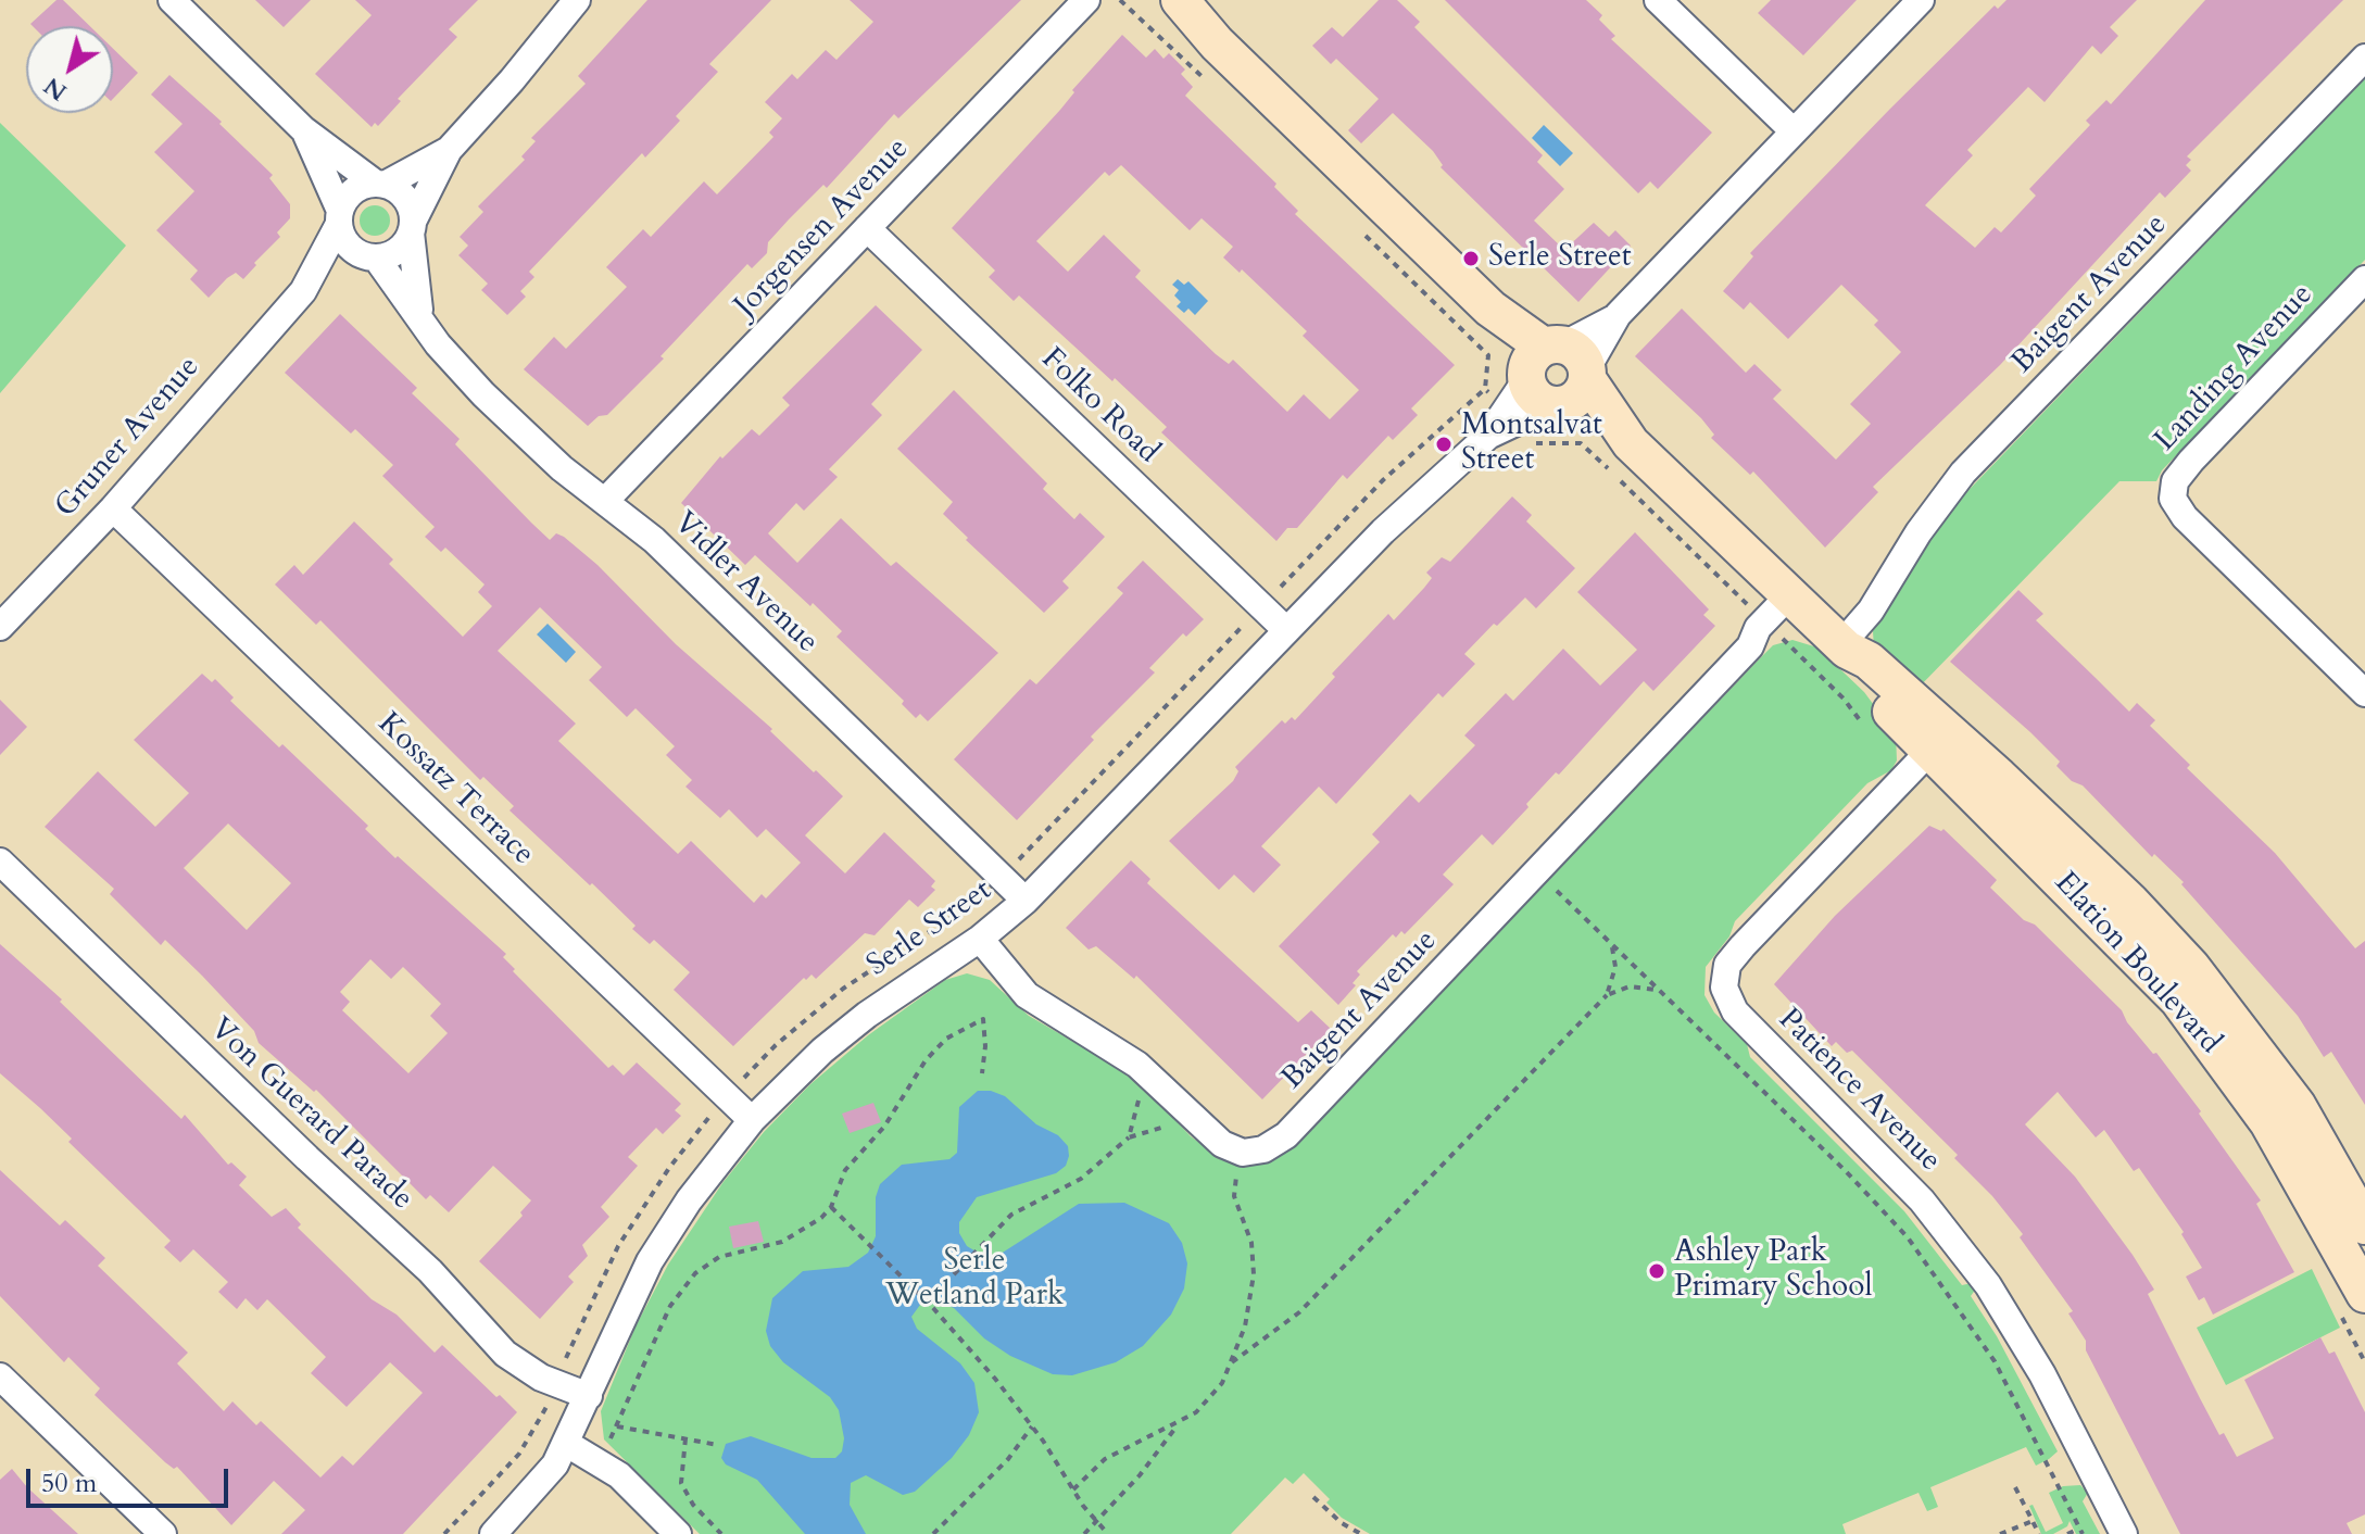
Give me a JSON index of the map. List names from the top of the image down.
{
  "streets": {
    "street": [
      "Jorgensen Avenue",
      "Baigent Avenue",
      "Landing Avenue",
      "Folko Road",
      "Gruner Avenue",
      "Vidler Avenue",
      "Kossatz Terrace",
      "Serle Street",
      "Elation Boulevard",
      "Patience Avenue",
      "Von Guerard Parade"
    ]
  },
  "crossings": [
    ["Jorgensen Avenue", "Folko Road"],
    ["Jorgensen Avenue", "Vidler Avenue"],
    ["Baigent Avenue", "Serle Street"],
    ["Baigent Avenue", "Elation Boulevard"],
    ["Folko Road", "Serle Street"],
    ["Gruner Avenue", "Vidler Avenue"],
    ["Gruner Avenue", "Kossatz Terrace"],
    ["Vidler Avenue", "Serle Street"],
    ["Kossatz Terrace", "Serle Street"],
    ["Serle Street", "Von Guerard Parade"],
    ["Elation Boulevard", "Patience Avenue"]
  ],
  "parks": ["Serle Wetland Park"],
  "places": ["Serle Street", "Montsalvat Street", "Ashley Park Primary School"],
  "scale_bar": "50 m",
  "north": "bottom left"
}
